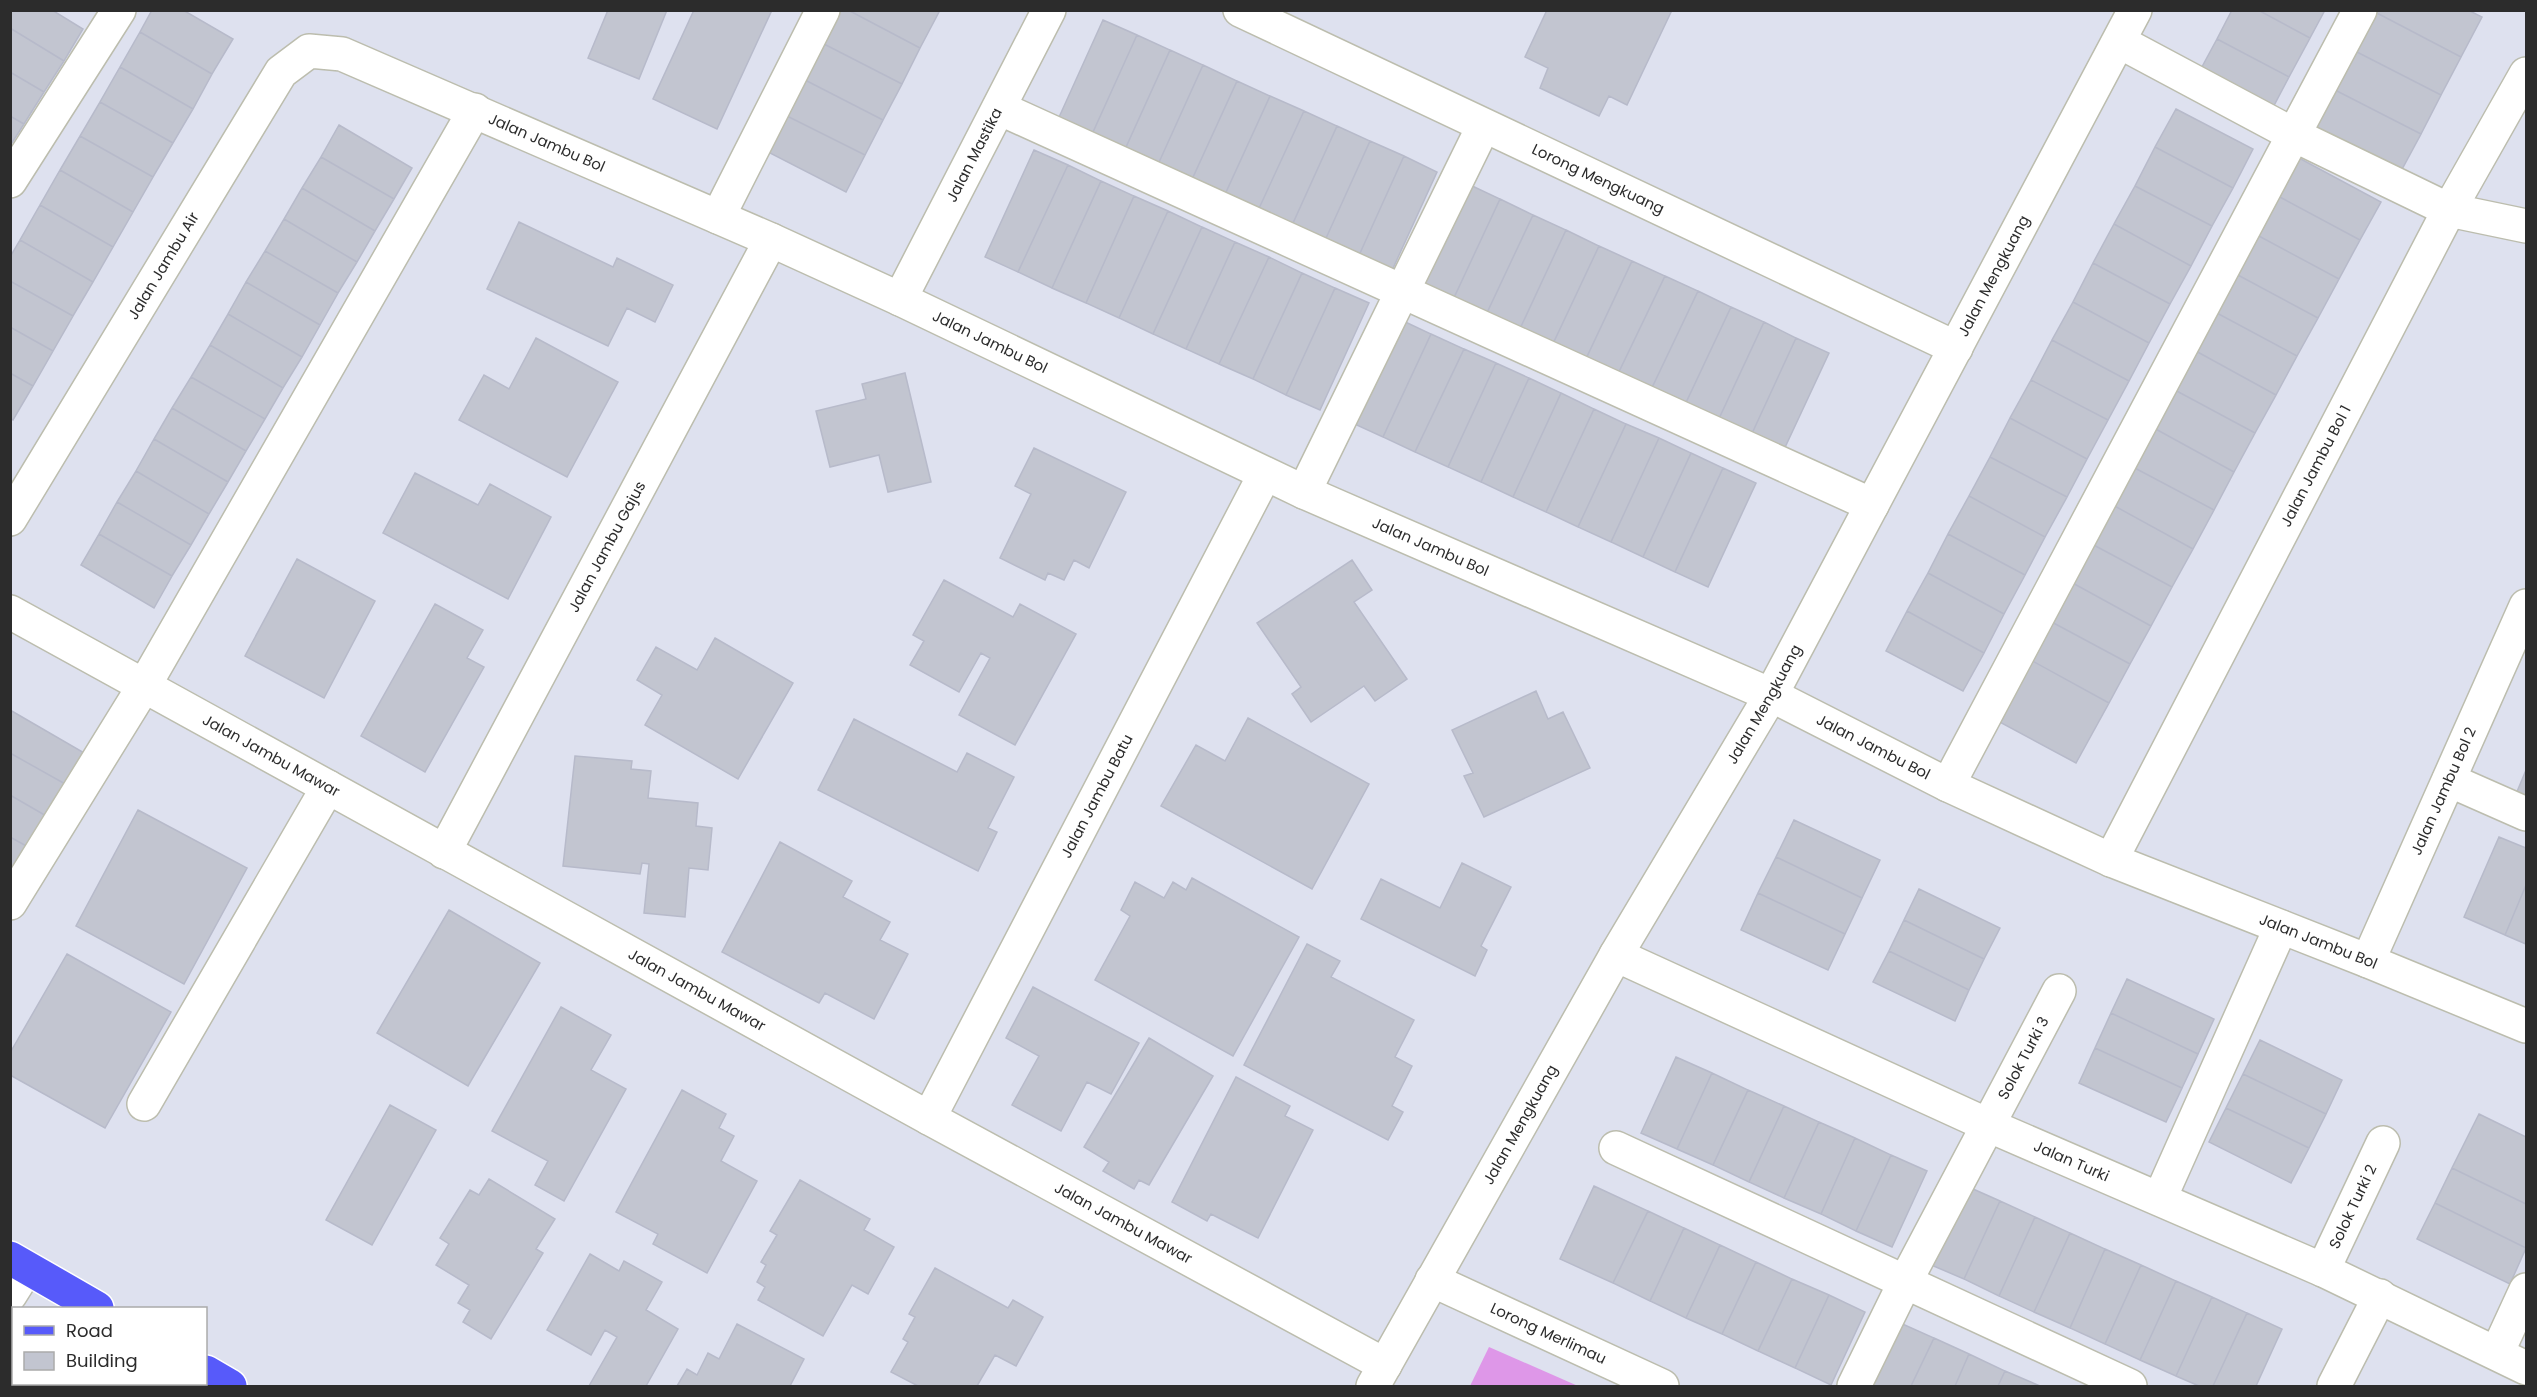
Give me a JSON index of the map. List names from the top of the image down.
{
  "streets": {
    "street": [
      "Jalan Jambu Bol",
      "Jalan Mastika",
      "Lorong Mengkuang",
      "Jalan Jambu Air",
      "Jalan Mengkuang",
      "Jalan Jambu Bol 1",
      "Jalan Jambu Gajus",
      "Jalan Jambu Mawar",
      "Jalan Jambu Bol 2",
      "Jalan Jambu Batu",
      "Solok Turki 3",
      "Jalan Turki",
      "Solok Turki 2",
      "Lorong Merlimau"
    ]
  },
  "crossings": [
    ["Jalan Jambu Bol", "Jalan Mastika"],
    ["Jalan Jambu Bol", "Jalan Jambu Air"],
    ["Jalan Jambu Bol", "Jalan Mengkuang"],
    ["Jalan Jambu Bol", "Jalan Jambu Bol 1"],
    ["Jalan Jambu Bol", "Jalan Jambu Gajus"],
    ["Jalan Jambu Bol", "Jalan Jambu Bol 2"],
    ["Jalan Jambu Bol", "Jalan Jambu Batu"],
    ["Lorong Mengkuang", "Jalan Mengkuang"],
    ["Jalan Mengkuang", "Jalan Jambu Mawar"],
    ["Jalan Mengkuang", "Jalan Turki"],
    ["Jalan Mengkuang", "Lorong Merlimau"],
    ["Jalan Jambu Gajus", "Jalan Jambu Mawar"],
    ["Jalan Jambu Mawar", "Jalan Jambu Batu"],
    ["Solok Turki 3", "Jalan Turki"],
    ["Jalan Turki", "Solok Turki 2"]
  ],
  "legend": ["Road", "Building"]
}
